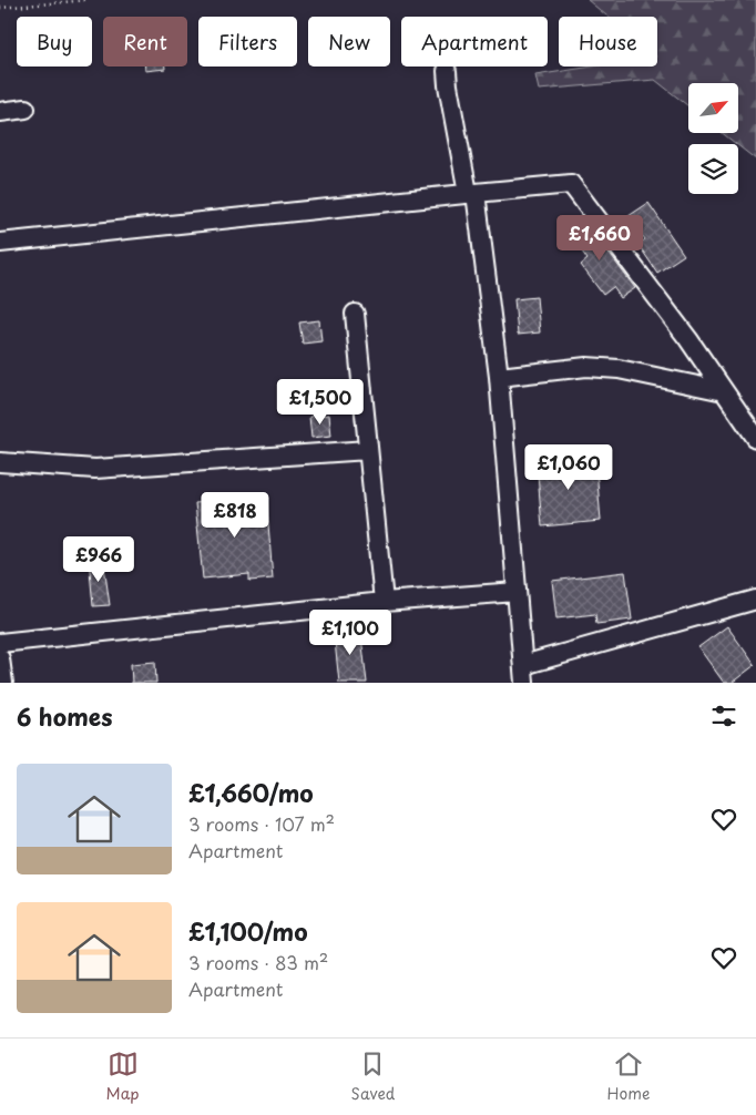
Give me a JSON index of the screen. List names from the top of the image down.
{
  "north": "top right",
  "page": {
    "chip": [
      "Buy",
      "Rent",
      "Filters",
      "New",
      "Apartment",
      "House"
    ],
    "price": [
      "£1,660",
      "£1,500",
      "£1,060",
      "£818",
      "£966",
      "£1,100"
    ],
    "heading": "6 homes",
    "list": [
      {
        "name": "£1,660/mo",
        "note": "3 rooms · 107 m² · Apartment"
      },
      {
        "name": "£1,100/mo",
        "note": "3 rooms · 83 m² · Apartment"
      }
    ],
    "tabs": ["Map", "Saved", "Home"]
  }
}
